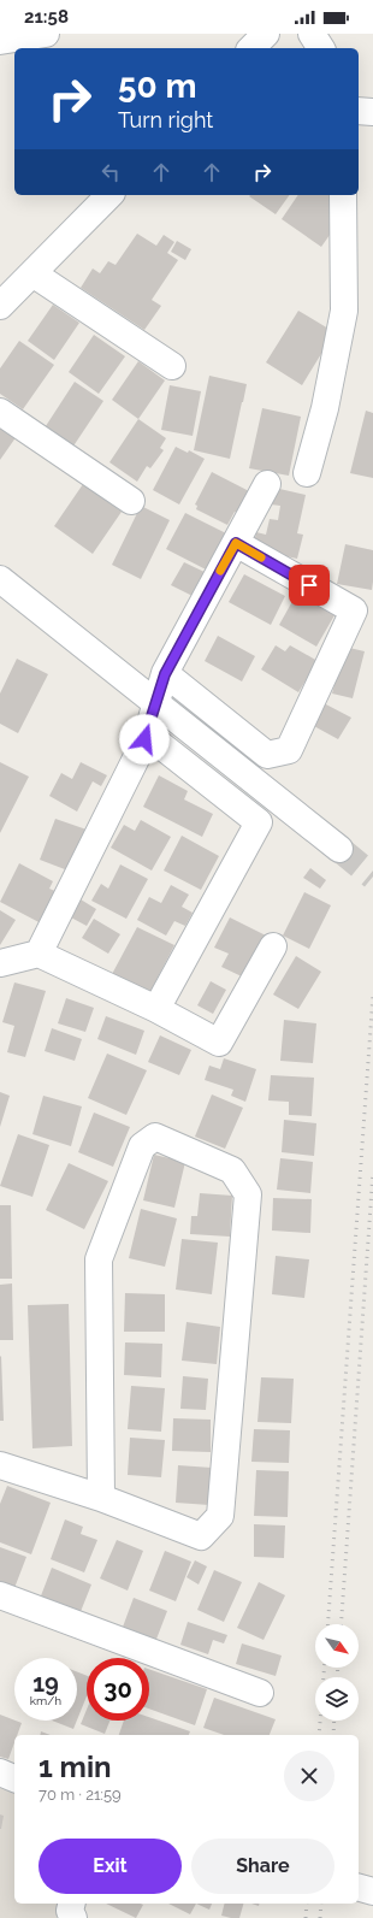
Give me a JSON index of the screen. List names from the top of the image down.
{
  "north": "bottom right",
  "page": {
    "status": "21:58",
    "turn": ["50 m", "Turn right"],
    "speed": "19 km/h",
    "limit": "30",
    "heading": ["1 min", "70 m · 21:59"],
    "buttons": ["Exit", "Share"]
  }
}
